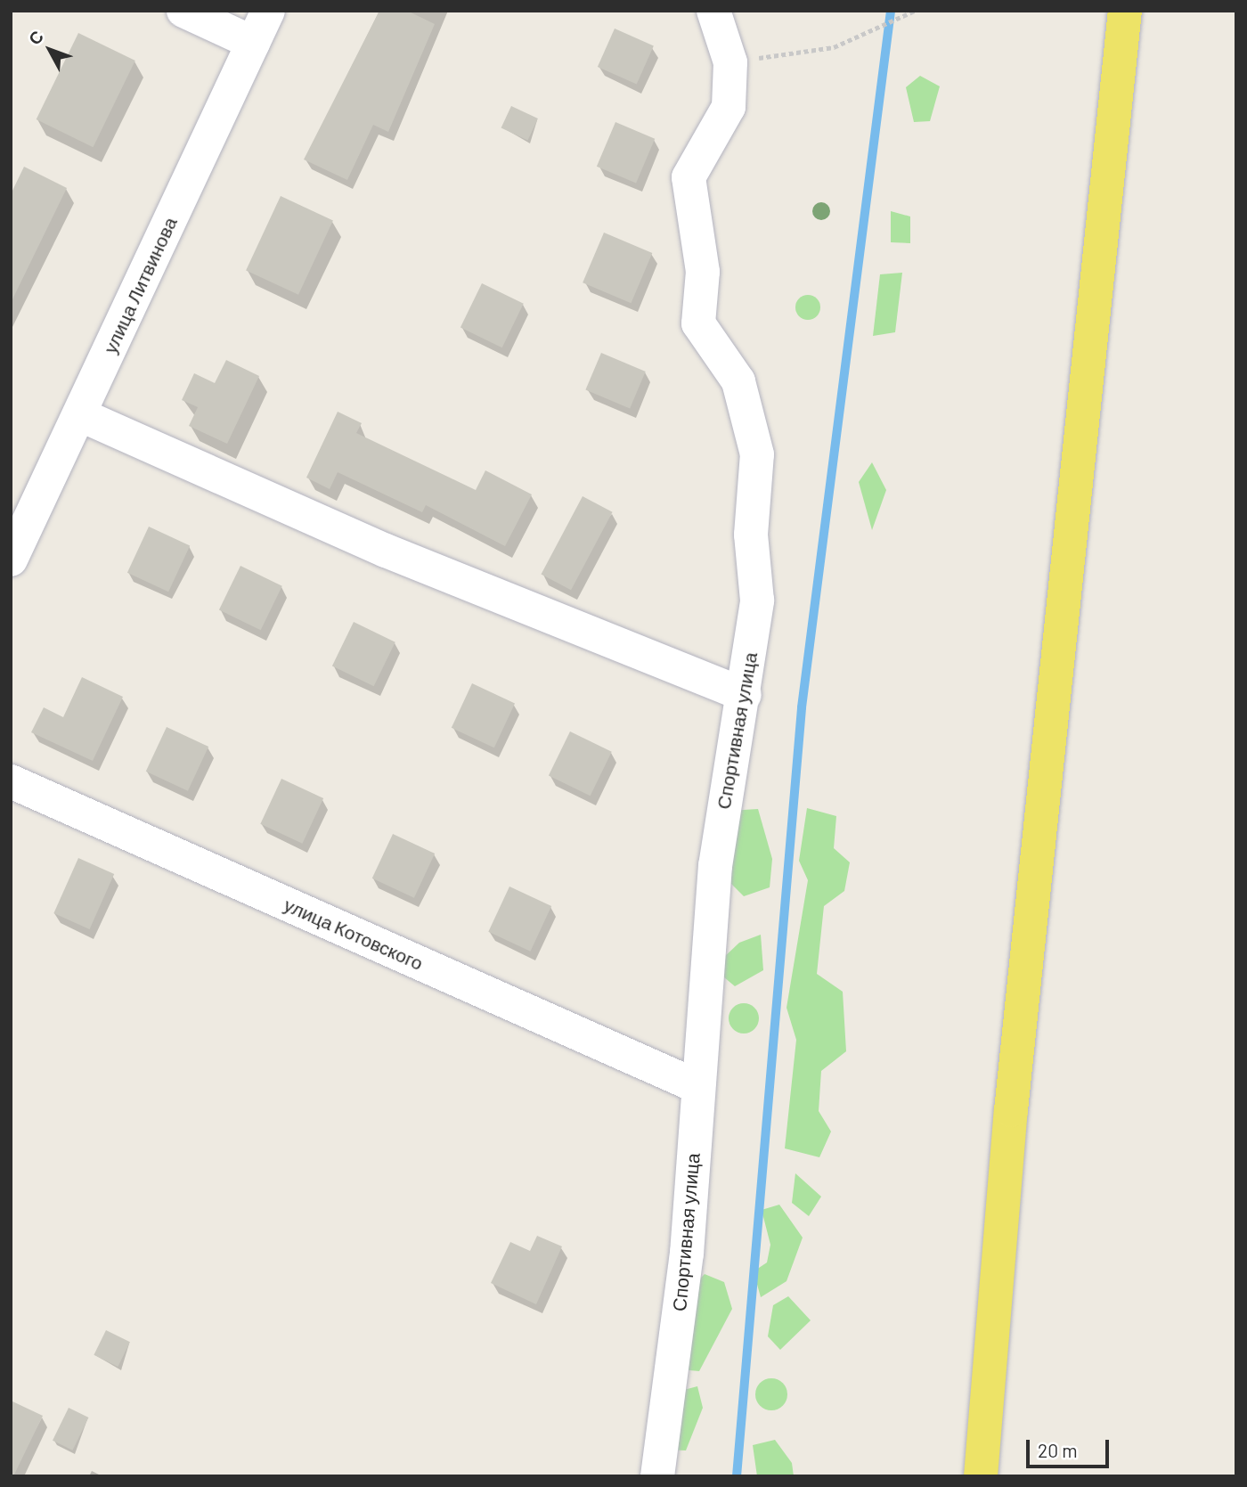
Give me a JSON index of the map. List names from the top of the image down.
{
  "streets": {
    "street": ["улица Литвинова", "Спортивная улица", "улица Котовского"]
  },
  "crossings": [
    ["Спортивная улица", "улица Котовского"]
  ],
  "scale_bar": "20 m",
  "north": "top left"
}
